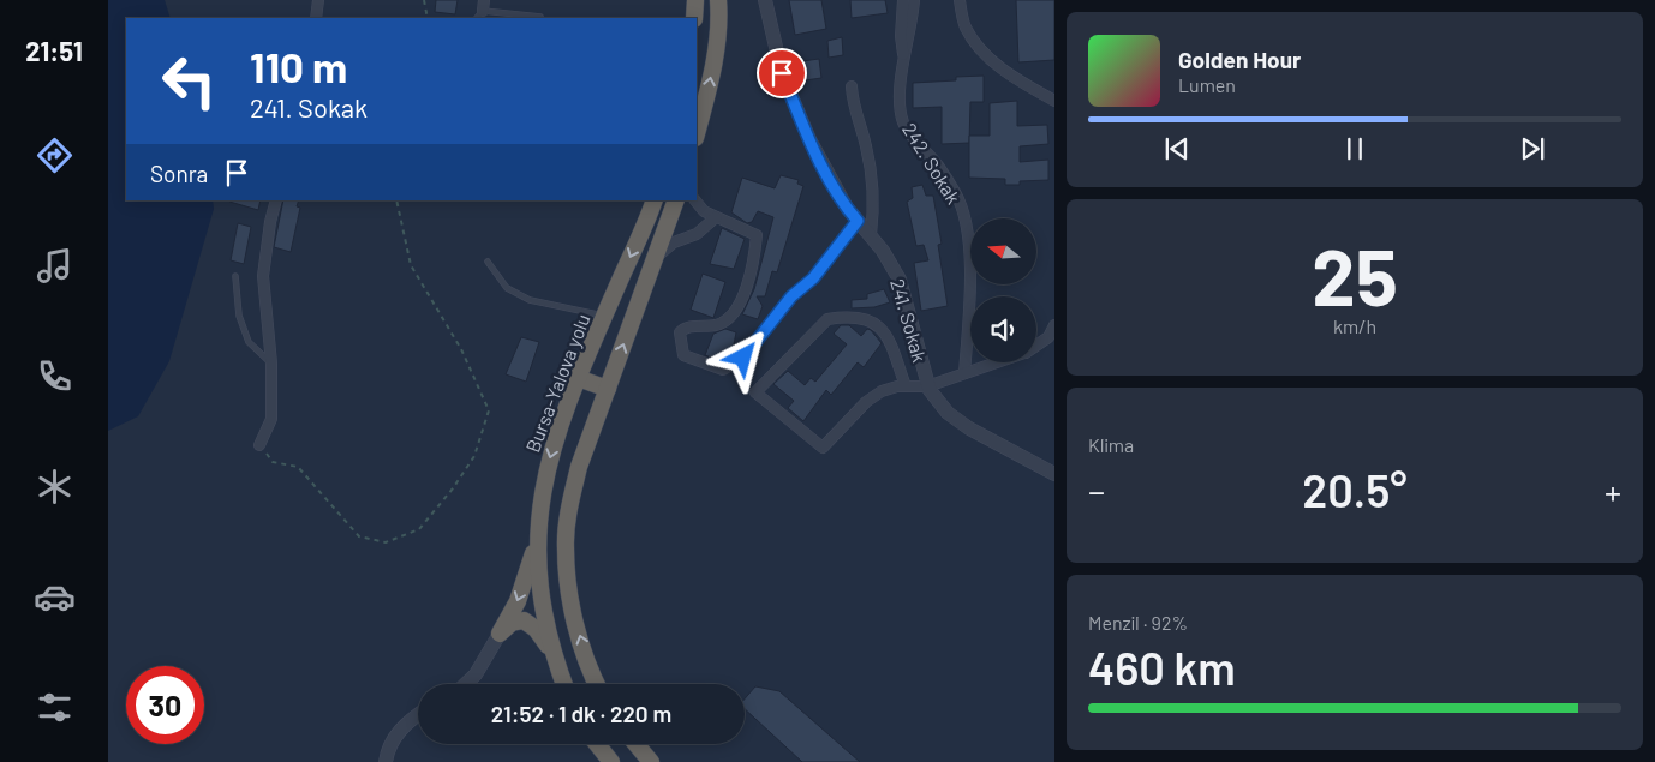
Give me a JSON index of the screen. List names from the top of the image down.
{
  "streets": {
    "highway": ["Bursa-Yalova yolu"],
    "street": ["242. Sokak", "241. Sokak"]
  },
  "north": "left",
  "page": {
    "tabs": "21:51",
    "turn": ["110 m", "241. Sokak"],
    "song": ["Golden Hour", "Lumen"],
    "then": "Sonra",
    "tile": [
      ["25", "km/h"],
      "Klima",
      ["Menzil · 92%", "460 km"]
    ],
    "heat": ["−", "20.5°", "+"],
    "limit": "30",
    "trip": "21:52 · 1 dk · 220 m"
  }
}
